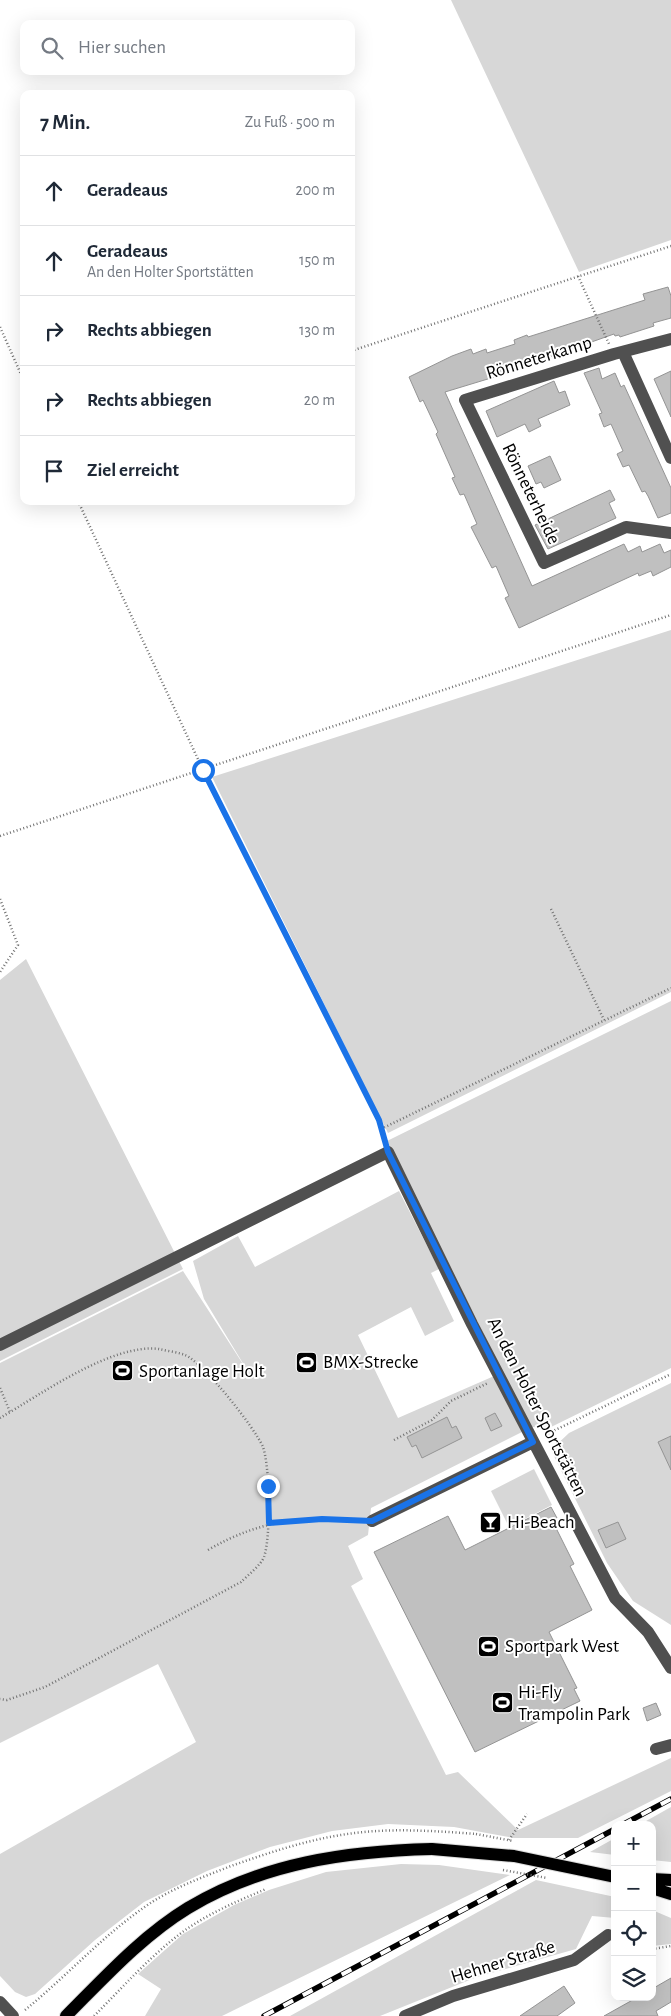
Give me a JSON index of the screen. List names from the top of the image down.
{
  "streets": {
    "street": [
      "Rönneterkamp",
      "Rönneterheide",
      "An den Holter Sportstätten",
      "Hehner Straße"
    ]
  },
  "crossings": [
    ["Rönneterkamp", "Rönneterheide"]
  ],
  "places": {
    "sports": [
      "BMX-Strecke",
      "Sportanlage Holt",
      "Sportpark West",
      "Hi-Fly Trampolin Park"
    ],
    "bar": ["Hi-Beach"]
  },
  "page": {
    "search": "Hier suchen",
    "heading": ["7 Min.", "Zu Fuß · 500 m"],
    "list": [
      ["Geradeaus", "200 m"],
      ["Geradeaus", "An den Holter Sportstätten", "150 m"],
      ["Rechts abbiegen", "130 m"],
      ["Rechts abbiegen", "20 m"],
      "Ziel erreicht"
    ],
    "map_buttons": ["+", "−"]
  }
}
